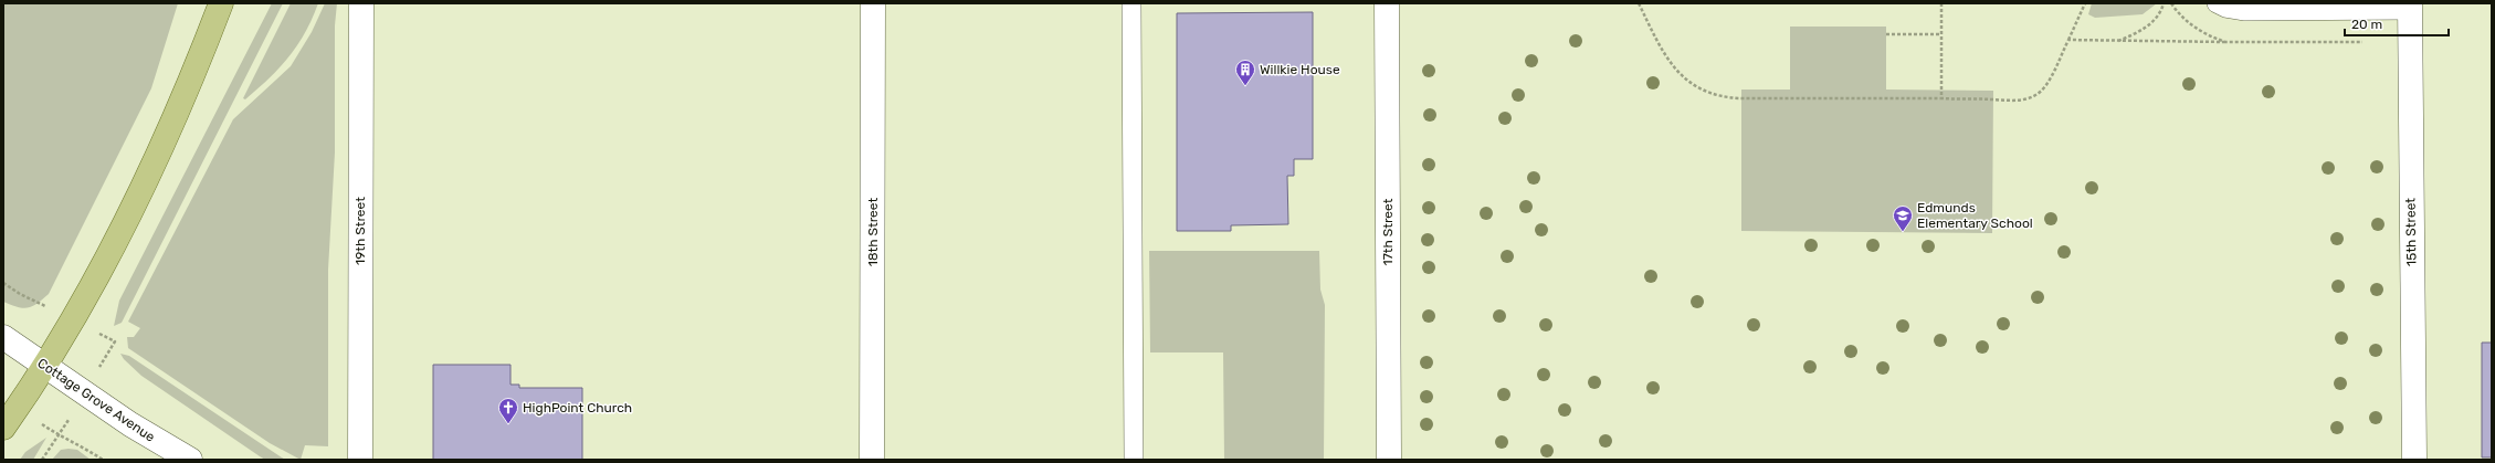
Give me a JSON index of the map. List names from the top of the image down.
{
  "streets": {
    "street": [
      "19th Street",
      "18th Street",
      "17th Street",
      "15th Street",
      "Cottage Grove Avenue"
    ]
  },
  "places": {
    "building": ["Willkie House"],
    "school or university": ["Edmunds Elementary School"],
    "church": ["HighPoint Church"]
  },
  "scale_bar": "20 m"
}
